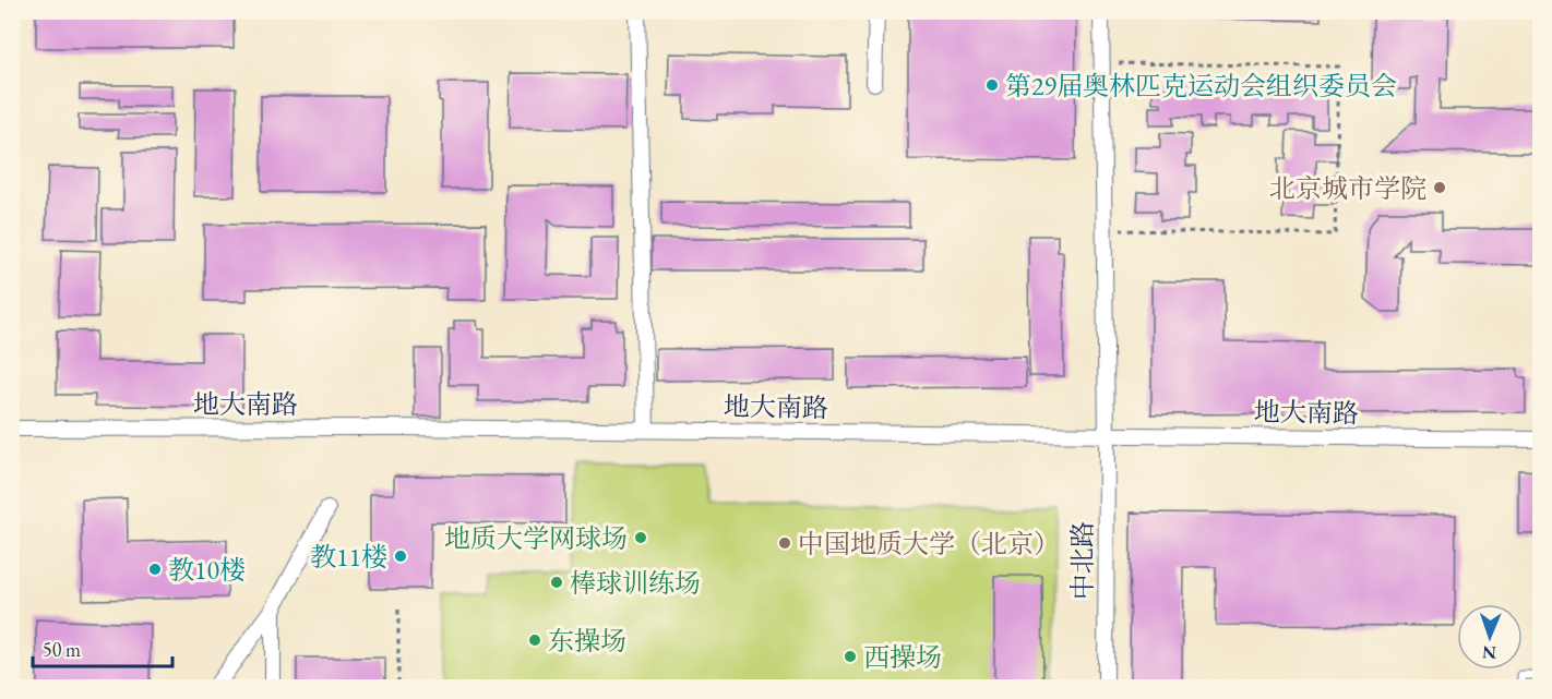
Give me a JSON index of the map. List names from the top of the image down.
{
  "streets": {
    "street": ["地大南路", "中北路"]
  },
  "crossings": [
    ["地大南路", "中北路"]
  ],
  "places": [
    "第29届奥林匹克运动会组织委员会",
    "北京城市学院",
    "地质大学网球场",
    "中国地质大学（北京）",
    "教11楼",
    "教10楼",
    "棒球训练场",
    "东操场",
    "西操场"
  ],
  "scale_bar": "50 m",
  "north": "bottom"
}
